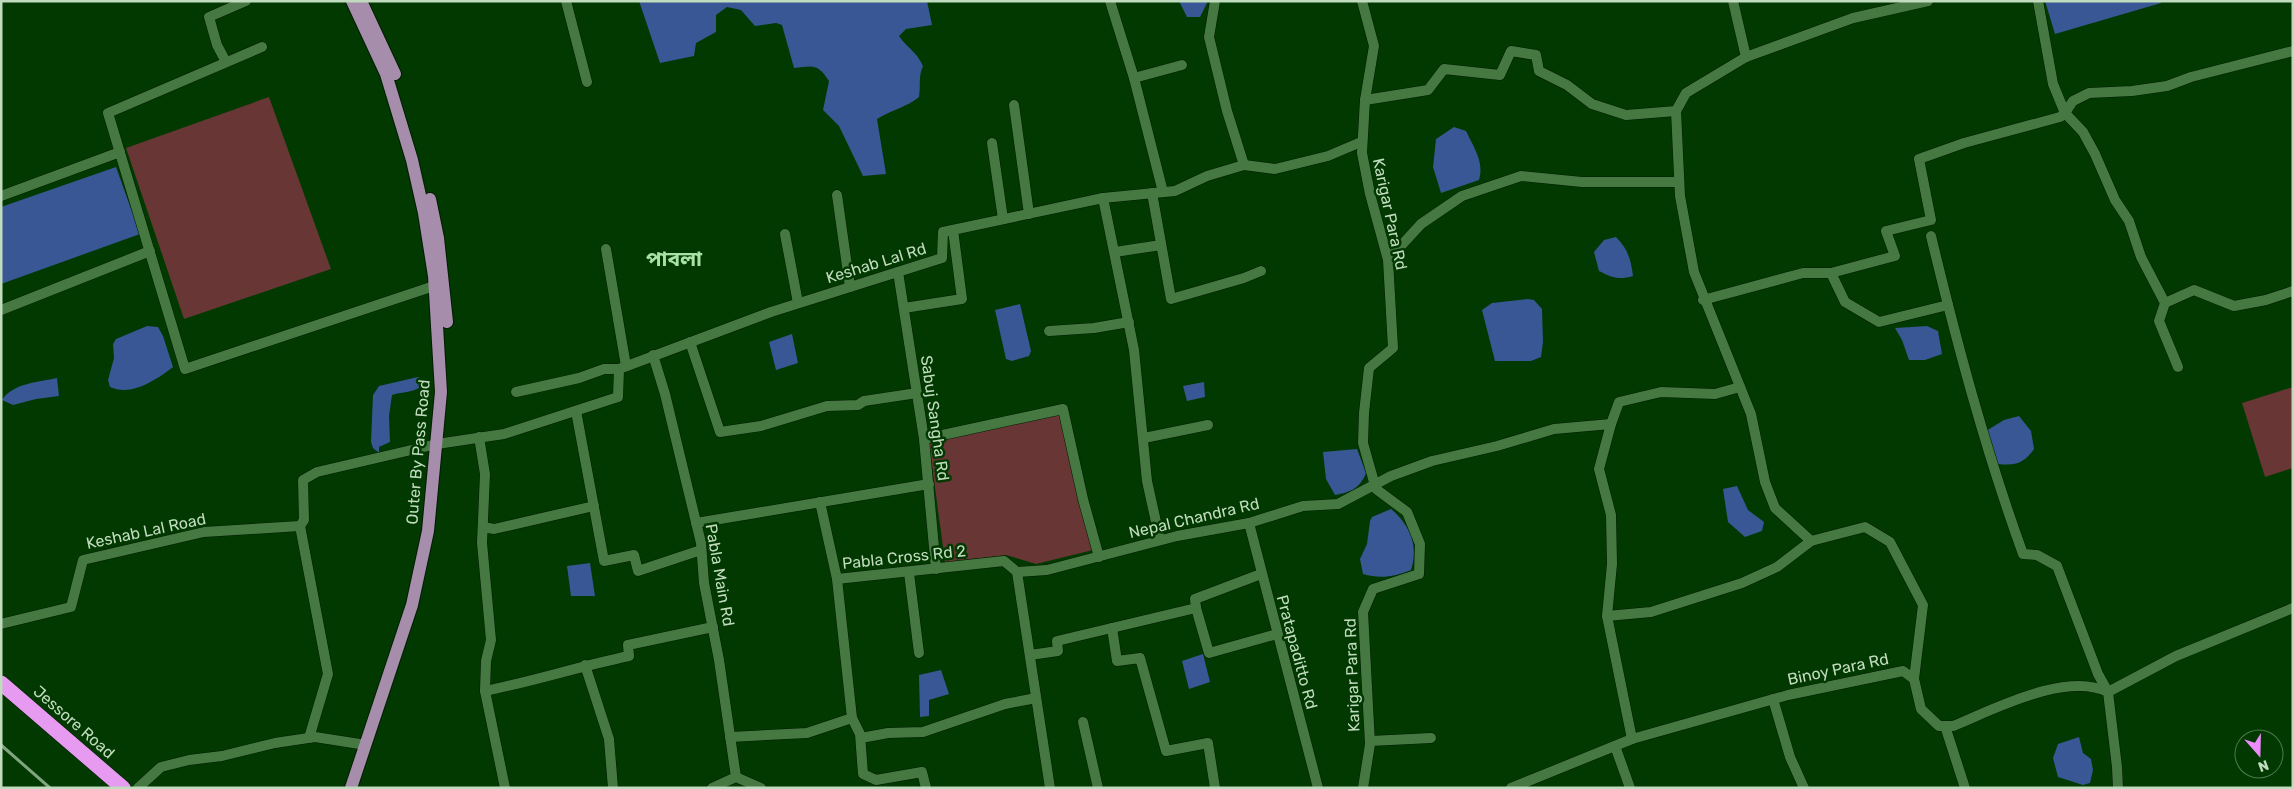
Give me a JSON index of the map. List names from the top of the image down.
{
  "streets": {
    "highway": ["Jessore Road"],
    "main road": ["Outer By Pass Road"],
    "street": [
      "Karigar Para Rd",
      "Keshab Lal Rd",
      "Sabuj Sangha Rd",
      "Nepal Chandra Rd",
      "Keshab Lal Road",
      "Pabla Cross Rd 2",
      "Pabla Main Rd",
      "Pratapaditto Rd",
      "Binoy Para Rd"
    ]
  },
  "crossings": [
    ["Karigar Para Rd", "Nepal Chandra Rd"],
    ["Keshab Lal Rd", "Sabuj Sangha Rd"],
    ["Keshab Lal Rd", "Pabla Main Rd"],
    ["Sabuj Sangha Rd", "Pabla Cross Rd 2"],
    ["Nepal Chandra Rd", "Pabla Cross Rd 2"],
    ["Nepal Chandra Rd", "Pratapaditto Rd"]
  ],
  "districts": ["পাবলা"],
  "north": "bottom"
}
